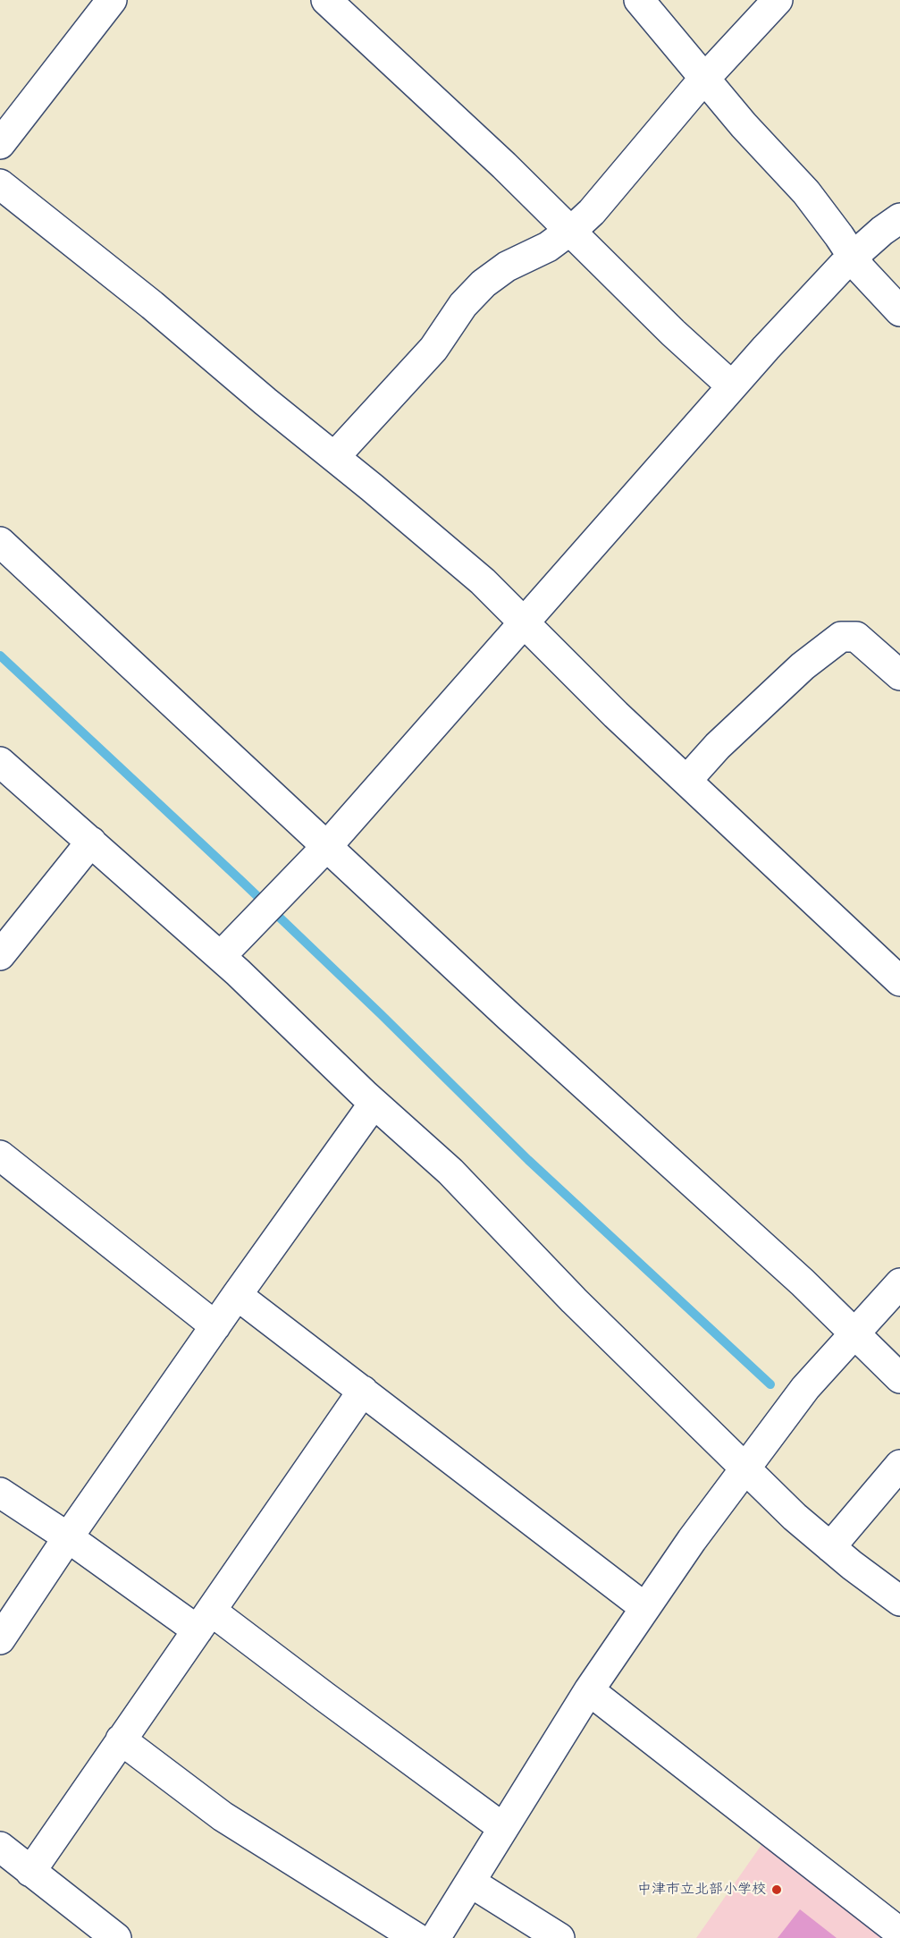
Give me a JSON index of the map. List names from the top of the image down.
{
  "places": ["中津市立北部小学校"]
}
